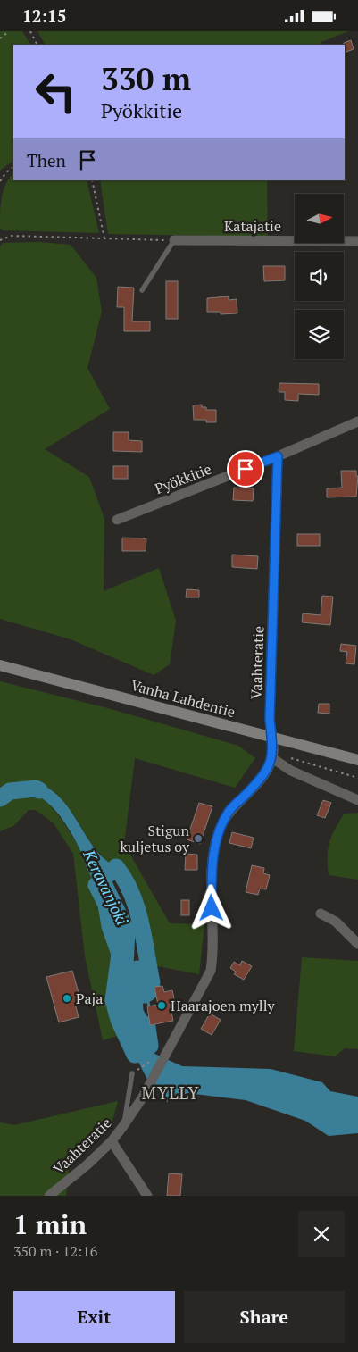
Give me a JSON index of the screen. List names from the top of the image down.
{
  "streets": {
    "main road": ["Vanha Lahdentie"],
    "street": ["Katajatie", "Pyökkitie", "Vaahteratie"]
  },
  "crossings": [
    ["Pyökkitie", "Vaahteratie"],
    ["Vaahteratie", "Vanha Lahdentie"]
  ],
  "districts": ["MYLLY"],
  "water": ["Keravanjoki"],
  "places": ["Stigun kuljetus oy", "Paja", "Haarajoen mylly"],
  "north": "right",
  "page": {
    "status": "12:15",
    "turn": ["330 m", "Pyökkitie"],
    "then": "Then",
    "heading": ["1 min", "350 m · 12:16"],
    "buttons": ["Exit", "Share"]
  }
}
